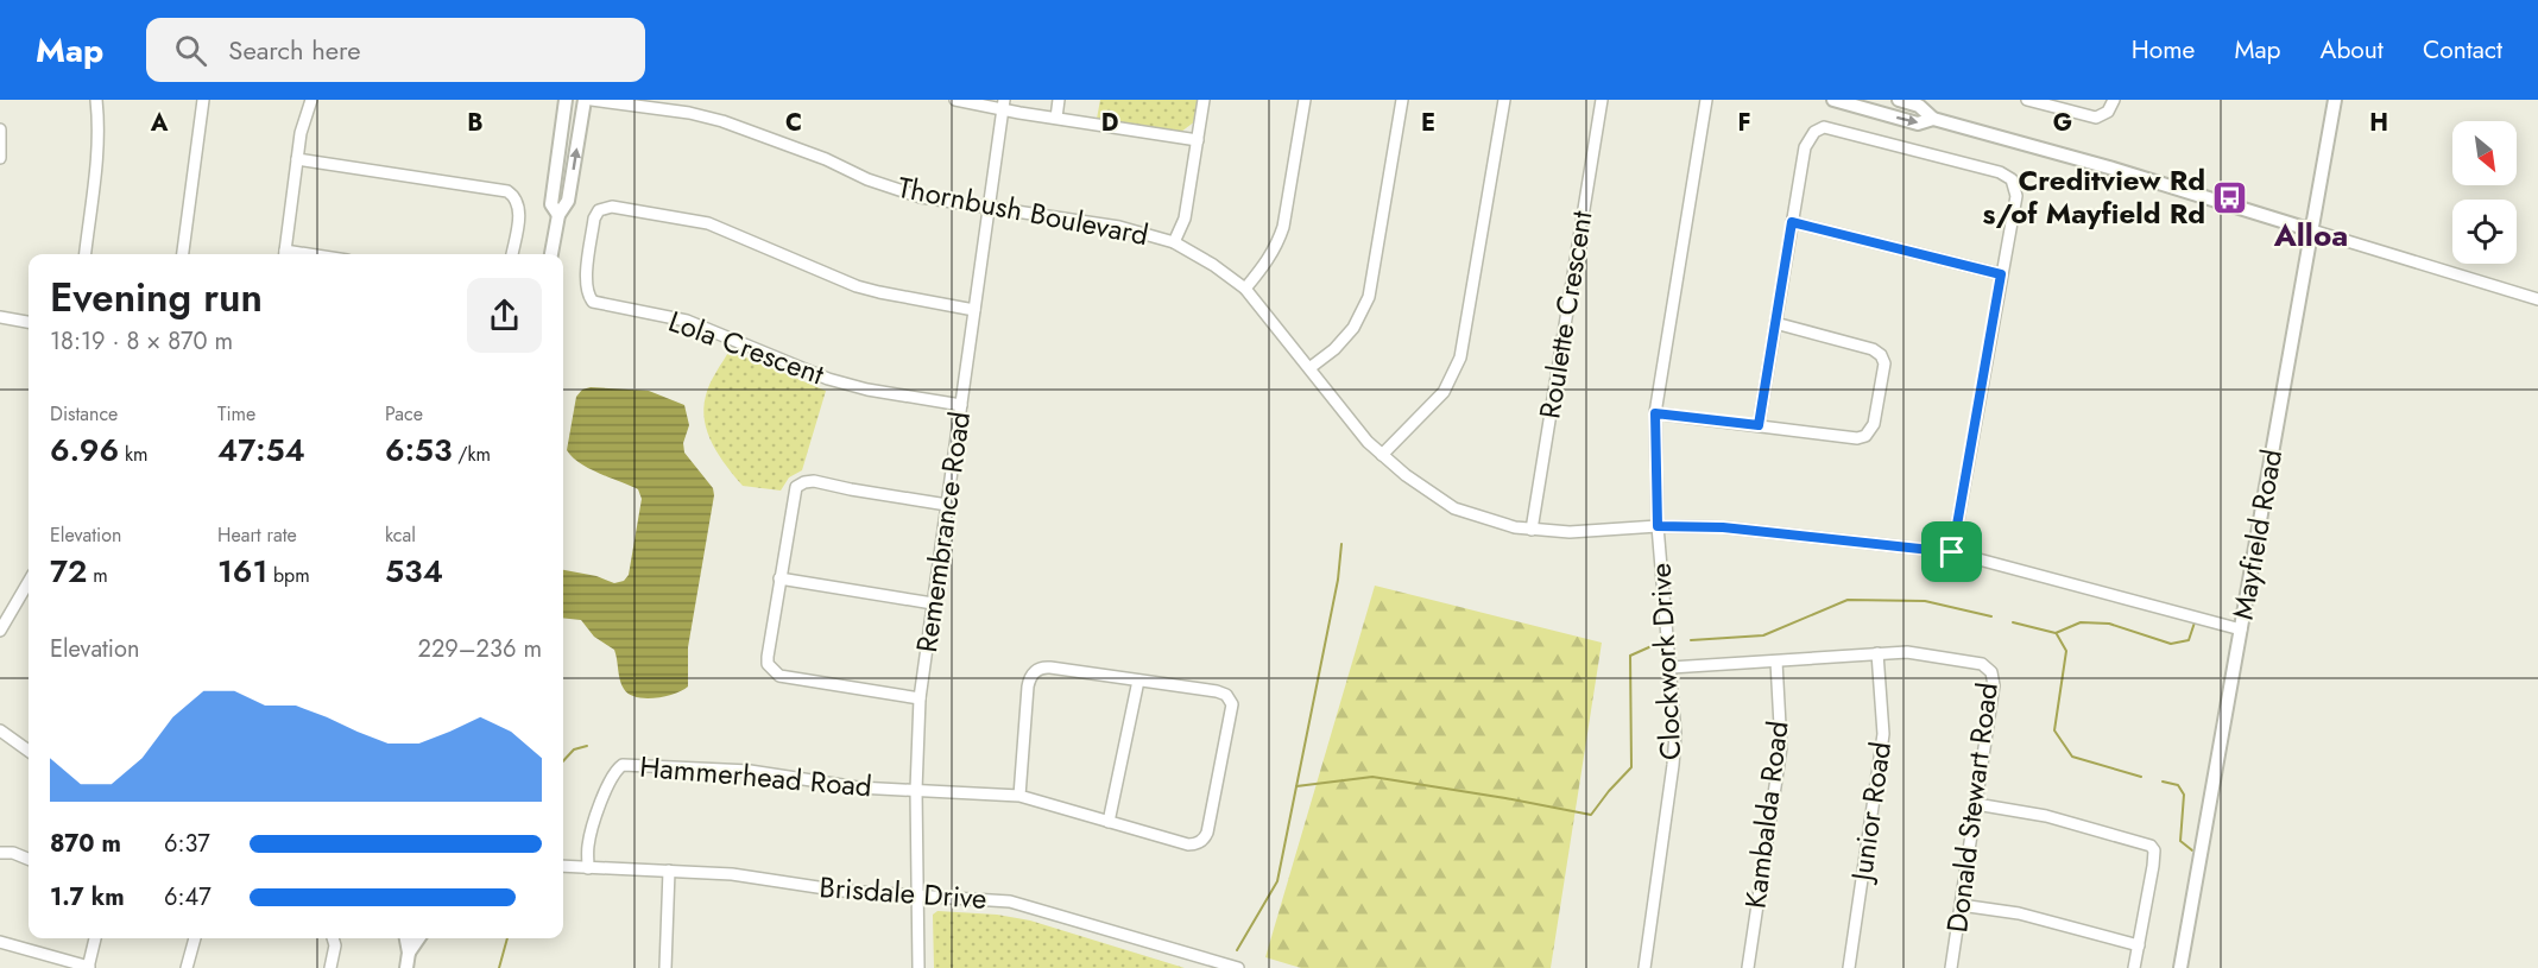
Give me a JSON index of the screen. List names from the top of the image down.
{
  "streets": {
    "main road": ["Mayfield Road"],
    "street": [
      "Thornbush Boulevard",
      "Roulette Crescent",
      "Lola Crescent",
      "Remembrance Road",
      "Clockwork Drive",
      "Hammerhead Road",
      "Donald Stewart Road",
      "Junior Road",
      "Kambalda Road",
      "Brisdale Drive"
    ]
  },
  "crossings": [
    ["Thornbush Boulevard", "Roulette Crescent"],
    ["Thornbush Boulevard", "Remembrance Road"],
    ["Thornbush Boulevard", "Mayfield Road"],
    ["Thornbush Boulevard", "Clockwork Drive"],
    ["Lola Crescent", "Remembrance Road"],
    ["Remembrance Road", "Hammerhead Road"],
    ["Remembrance Road", "Brisdale Drive"],
    ["Clockwork Drive", "Donald Stewart Road"],
    ["Hammerhead Road", "Brisdale Drive"],
    ["Donald Stewart Road", "Junior Road"],
    ["Donald Stewart Road", "Kambalda Road"]
  ],
  "districts": ["Alloa"],
  "places": {
    "bus stop": ["Creditview Rd s/of Mayfield Rd"]
  },
  "north": "bottom right",
  "page": {
    "header": "Map",
    "search": "Search here",
    "nav": [
      "Home",
      "Map",
      "About",
      "Contact"
    ],
    "heading": ["Evening run", "18:19 · 8 × 870 m"],
    "stats": [
      ["Distance", "6.96 km"],
      ["Time", "47:54"],
      ["Pace", "6:53 /km"],
      ["Elevation", "72 m"],
      ["Heart rate", "161 bpm"],
      ["kcal", "534"]
    ],
    "chart": ["Elevation", "229–236 m"],
    "list": [
      {
        "name": "870 m",
        "note": "6:37"
      },
      {
        "name": "1.7 km",
        "note": "6:47"
      }
    ]
  },
  "grid": {
    "columns": [
      "A",
      "B",
      "C",
      "D",
      "E",
      "F",
      "G",
      "H"
    ]
  }
}
